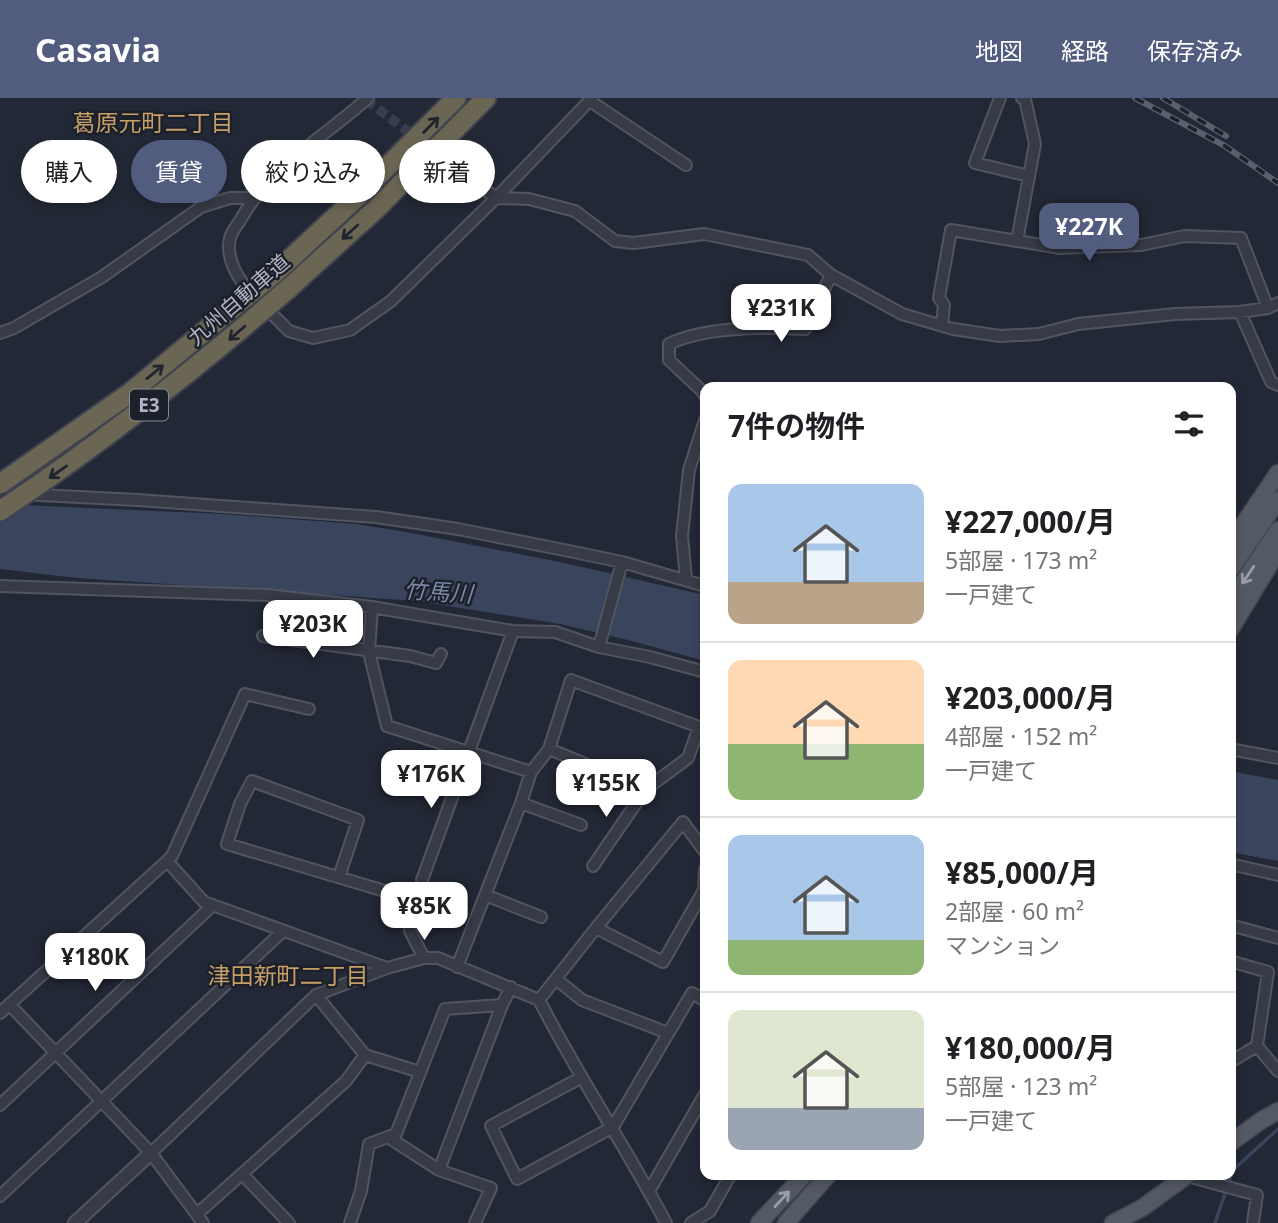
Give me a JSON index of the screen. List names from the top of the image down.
{
  "streets": {
    "highway": ["九州自動車道", "E3"]
  },
  "districts": ["葛原元町二丁目", "津田新町二丁目"],
  "water": ["竹馬川"],
  "page": {
    "header": "Casavia",
    "nav": ["地図", "経路", "保存済み"],
    "chip": [
      "購入",
      "賃貸",
      "絞り込み",
      "新着"
    ],
    "price": [
      "¥227K",
      "¥231K",
      "¥203K",
      "¥176K",
      "¥155K",
      "¥85K",
      "¥180K"
    ],
    "heading": "7件の物件",
    "list": [
      {
        "name": "¥227,000/月",
        "note": "5部屋 · 173 m² · 一戸建て"
      },
      {
        "name": "¥203,000/月",
        "note": "4部屋 · 152 m² · 一戸建て"
      },
      {
        "name": "¥85,000/月",
        "note": "2部屋 · 60 m² · マンション"
      },
      {
        "name": "¥180,000/月",
        "note": "5部屋 · 123 m² · 一戸建て"
      }
    ]
  }
}
